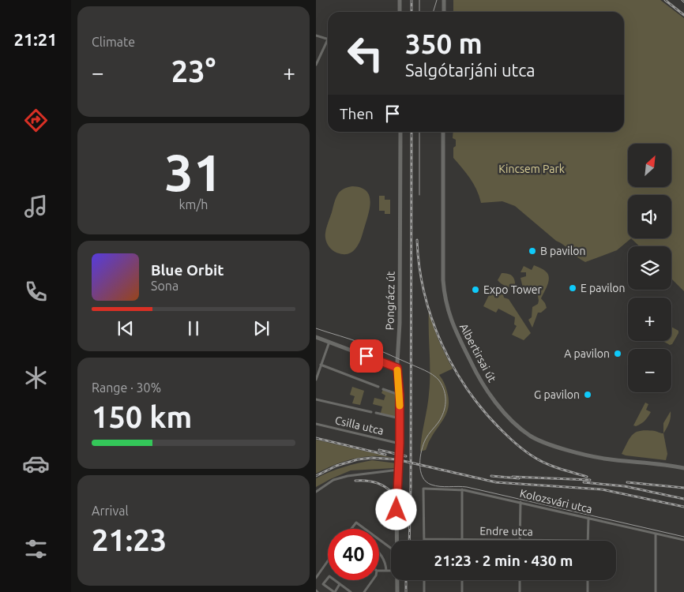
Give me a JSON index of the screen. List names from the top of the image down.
{
  "streets": {
    "street": [
      "Pongrácz út",
      "Albertirsai út",
      "Csilla utca",
      "Kolozsvári utca",
      "Endre utca"
    ]
  },
  "crossings": [
    ["Pongrácz út", "Csilla utca"],
    ["Kolozsvári utca", "Endre utca"]
  ],
  "parks": ["Kincsem Park"],
  "places": [
    "B pavilon",
    "E pavilon",
    "Expo Tower",
    "A pavilon",
    "G pavilon"
  ],
  "north": "top right",
  "page": {
    "tabs": "21:21",
    "tile": [
      "Climate",
      ["31", "km/h"],
      ["Range · 30%", "150 km"],
      ["Arrival", "21:23"]
    ],
    "turn": ["350 m", "Salgótarjáni utca"],
    "heat": ["−", "23°", "+"],
    "then": "Then",
    "map_buttons": ["+", "−"],
    "song": ["Blue Orbit", "Sona"],
    "limit": "40",
    "trip": "21:23 · 2 min · 430 m"
  }
}
